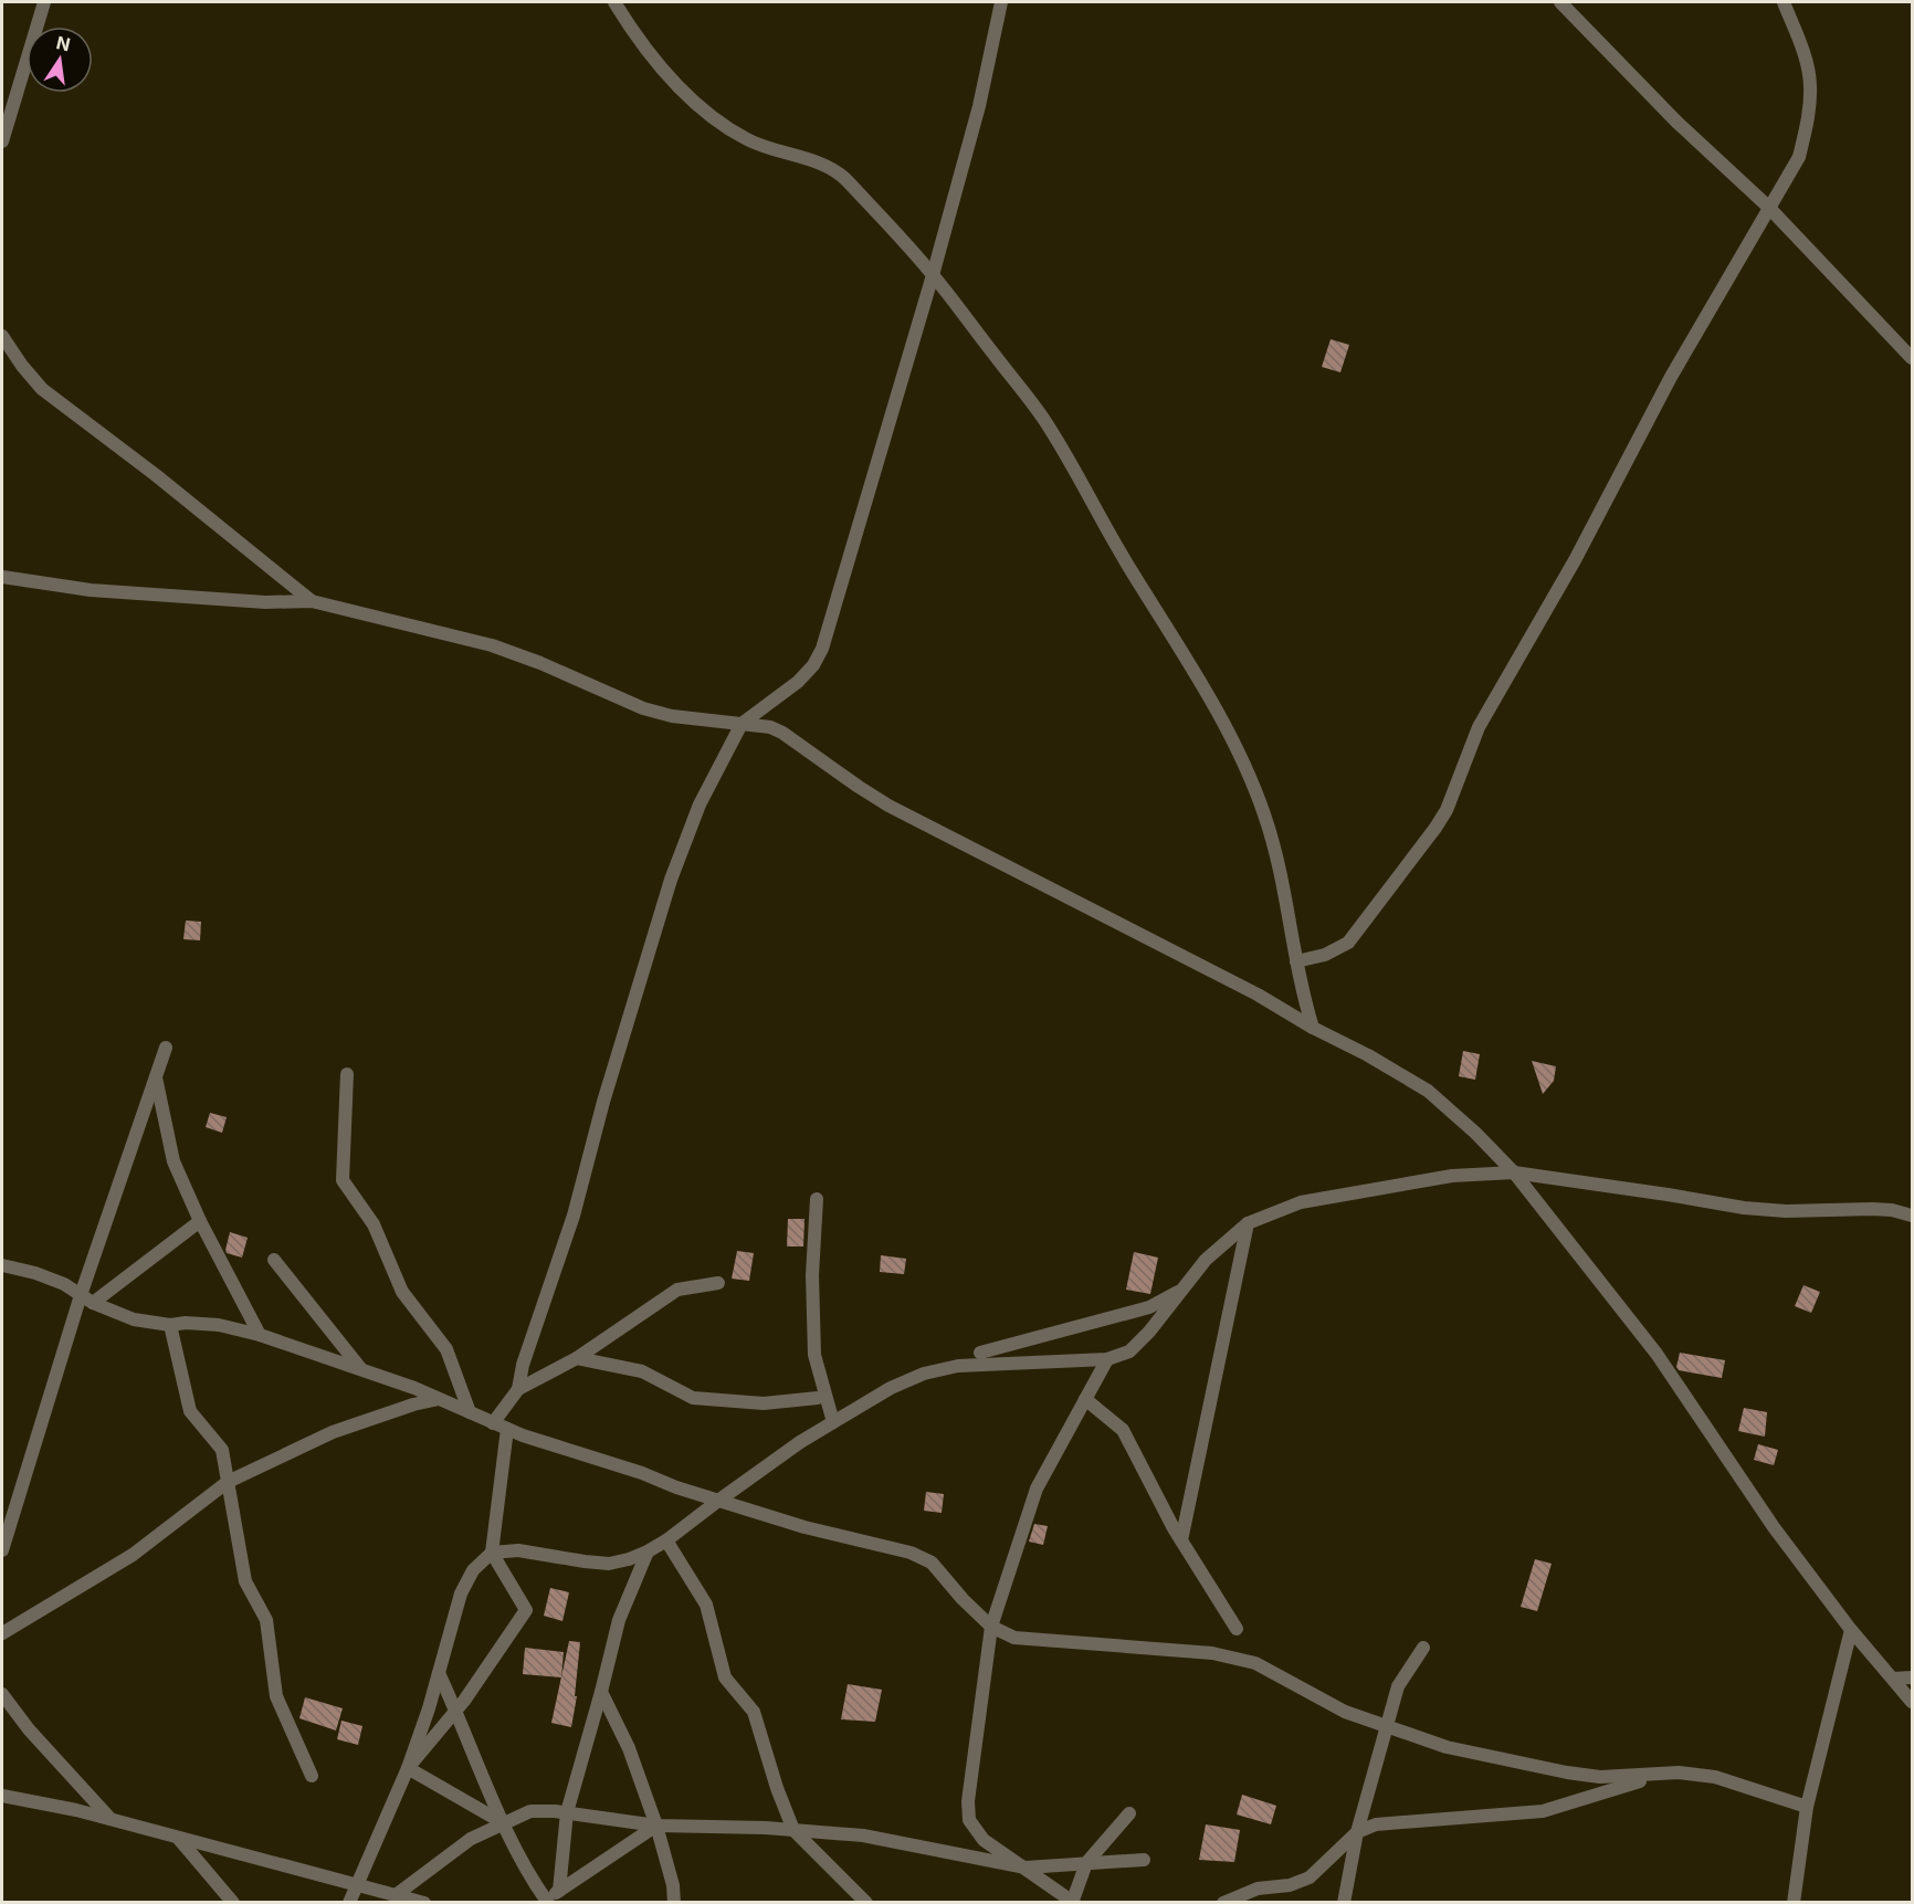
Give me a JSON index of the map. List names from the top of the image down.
{
  "north": "top"
}
